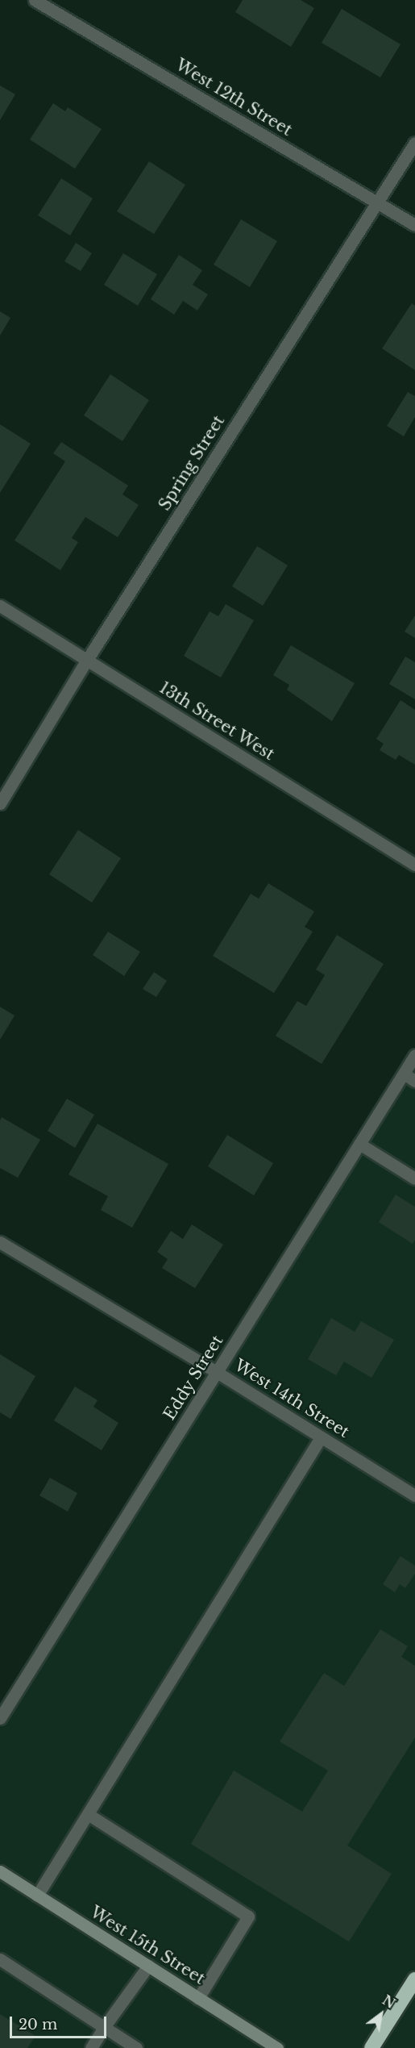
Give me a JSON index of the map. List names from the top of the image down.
{
  "streets": {
    "street": [
      "West 12th Street",
      "Spring Street",
      "13th Street West",
      "Eddy Street",
      "West 14th Street",
      "West 15th Street"
    ]
  },
  "crossings": [
    ["West 12th Street", "Spring Street"],
    ["Spring Street", "13th Street West"],
    ["Eddy Street", "West 14th Street"]
  ],
  "scale_bar": "20 m",
  "north": "top right"
}
